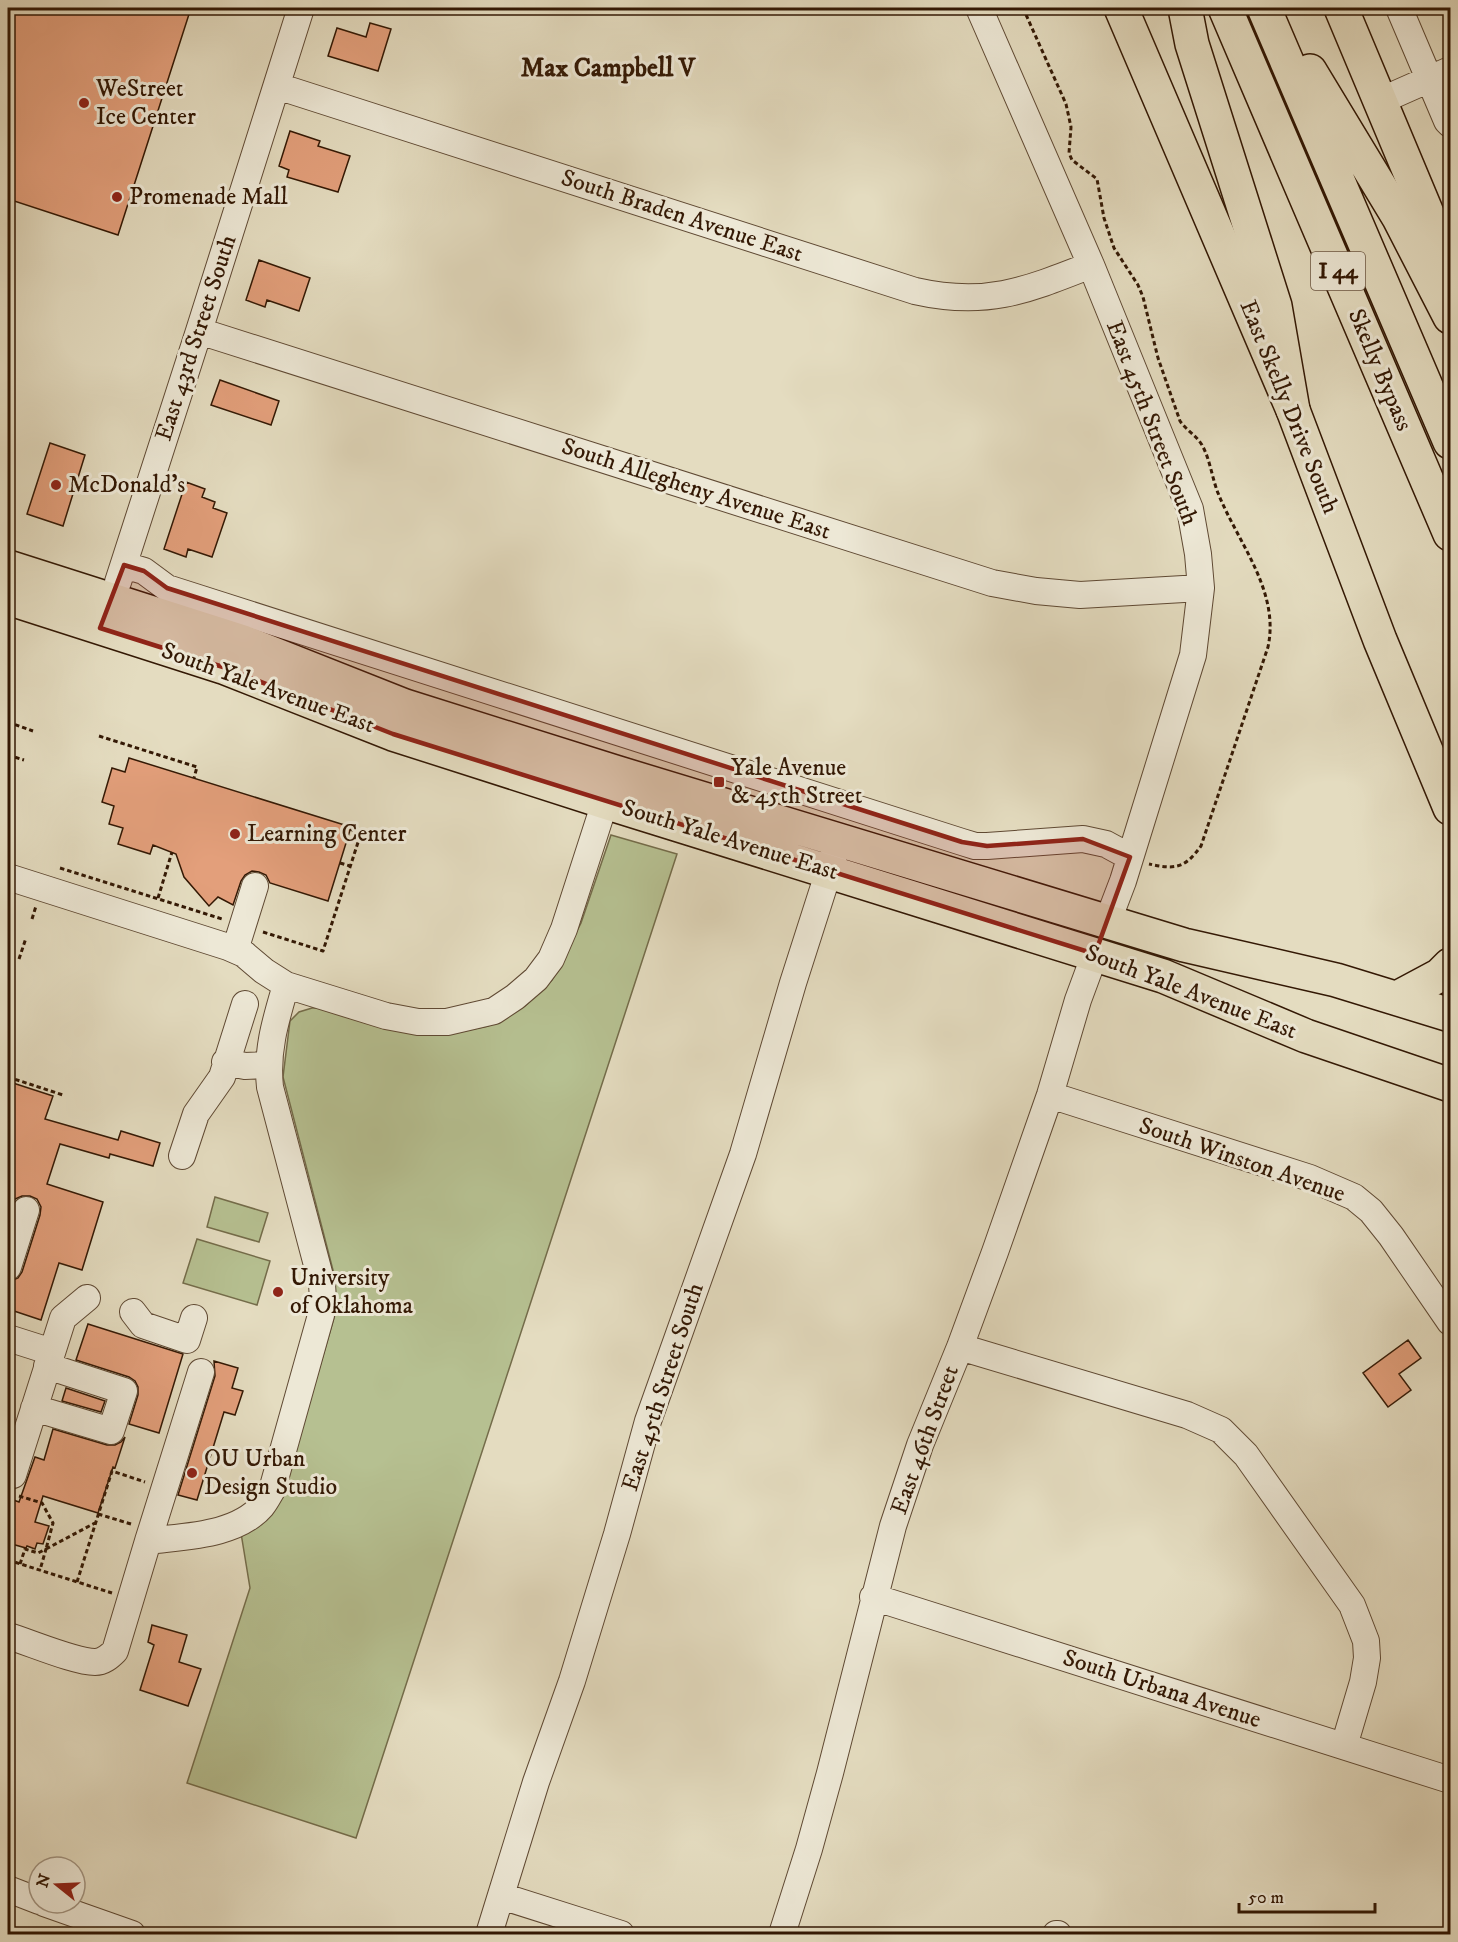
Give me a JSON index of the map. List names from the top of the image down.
{
  "streets": {
    "main road": [
      "I 44",
      "Skelly Bypass",
      "East Skelly Drive South",
      "South Yale Avenue East"
    ],
    "street": [
      "South Braden Avenue East",
      "East 43rd Street South",
      "East 45th Street South",
      "South Allegheny Avenue East",
      "South Winston Avenue",
      "East 46th Street",
      "South Urbana Avenue"
    ]
  },
  "crossings": [
    ["South Braden Avenue East", "East 43rd Street South"],
    ["South Braden Avenue East", "East 45th Street South"],
    ["East 43rd Street South", "South Allegheny Avenue East"],
    ["East 43rd Street South", "South Yale Avenue East"],
    ["East 45th Street South", "South Allegheny Avenue East"],
    ["East 45th Street South", "South Yale Avenue East"],
    ["South Yale Avenue East", "East 46th Street"],
    ["South Winston Avenue", "East 46th Street"],
    ["East 46th Street", "South Urbana Avenue"]
  ],
  "districts": ["Max Campbell V"],
  "places": {
    "other": [
      "WeStreet Ice Center",
      "Promenade Mall",
      "McDonald's",
      "Learning Center",
      "University of Oklahoma",
      "OU Urban Design Studio"
    ],
    "transit": ["Yale Avenue & 45th Street"]
  },
  "scale_bar": "50 m",
  "north": "left"
}
